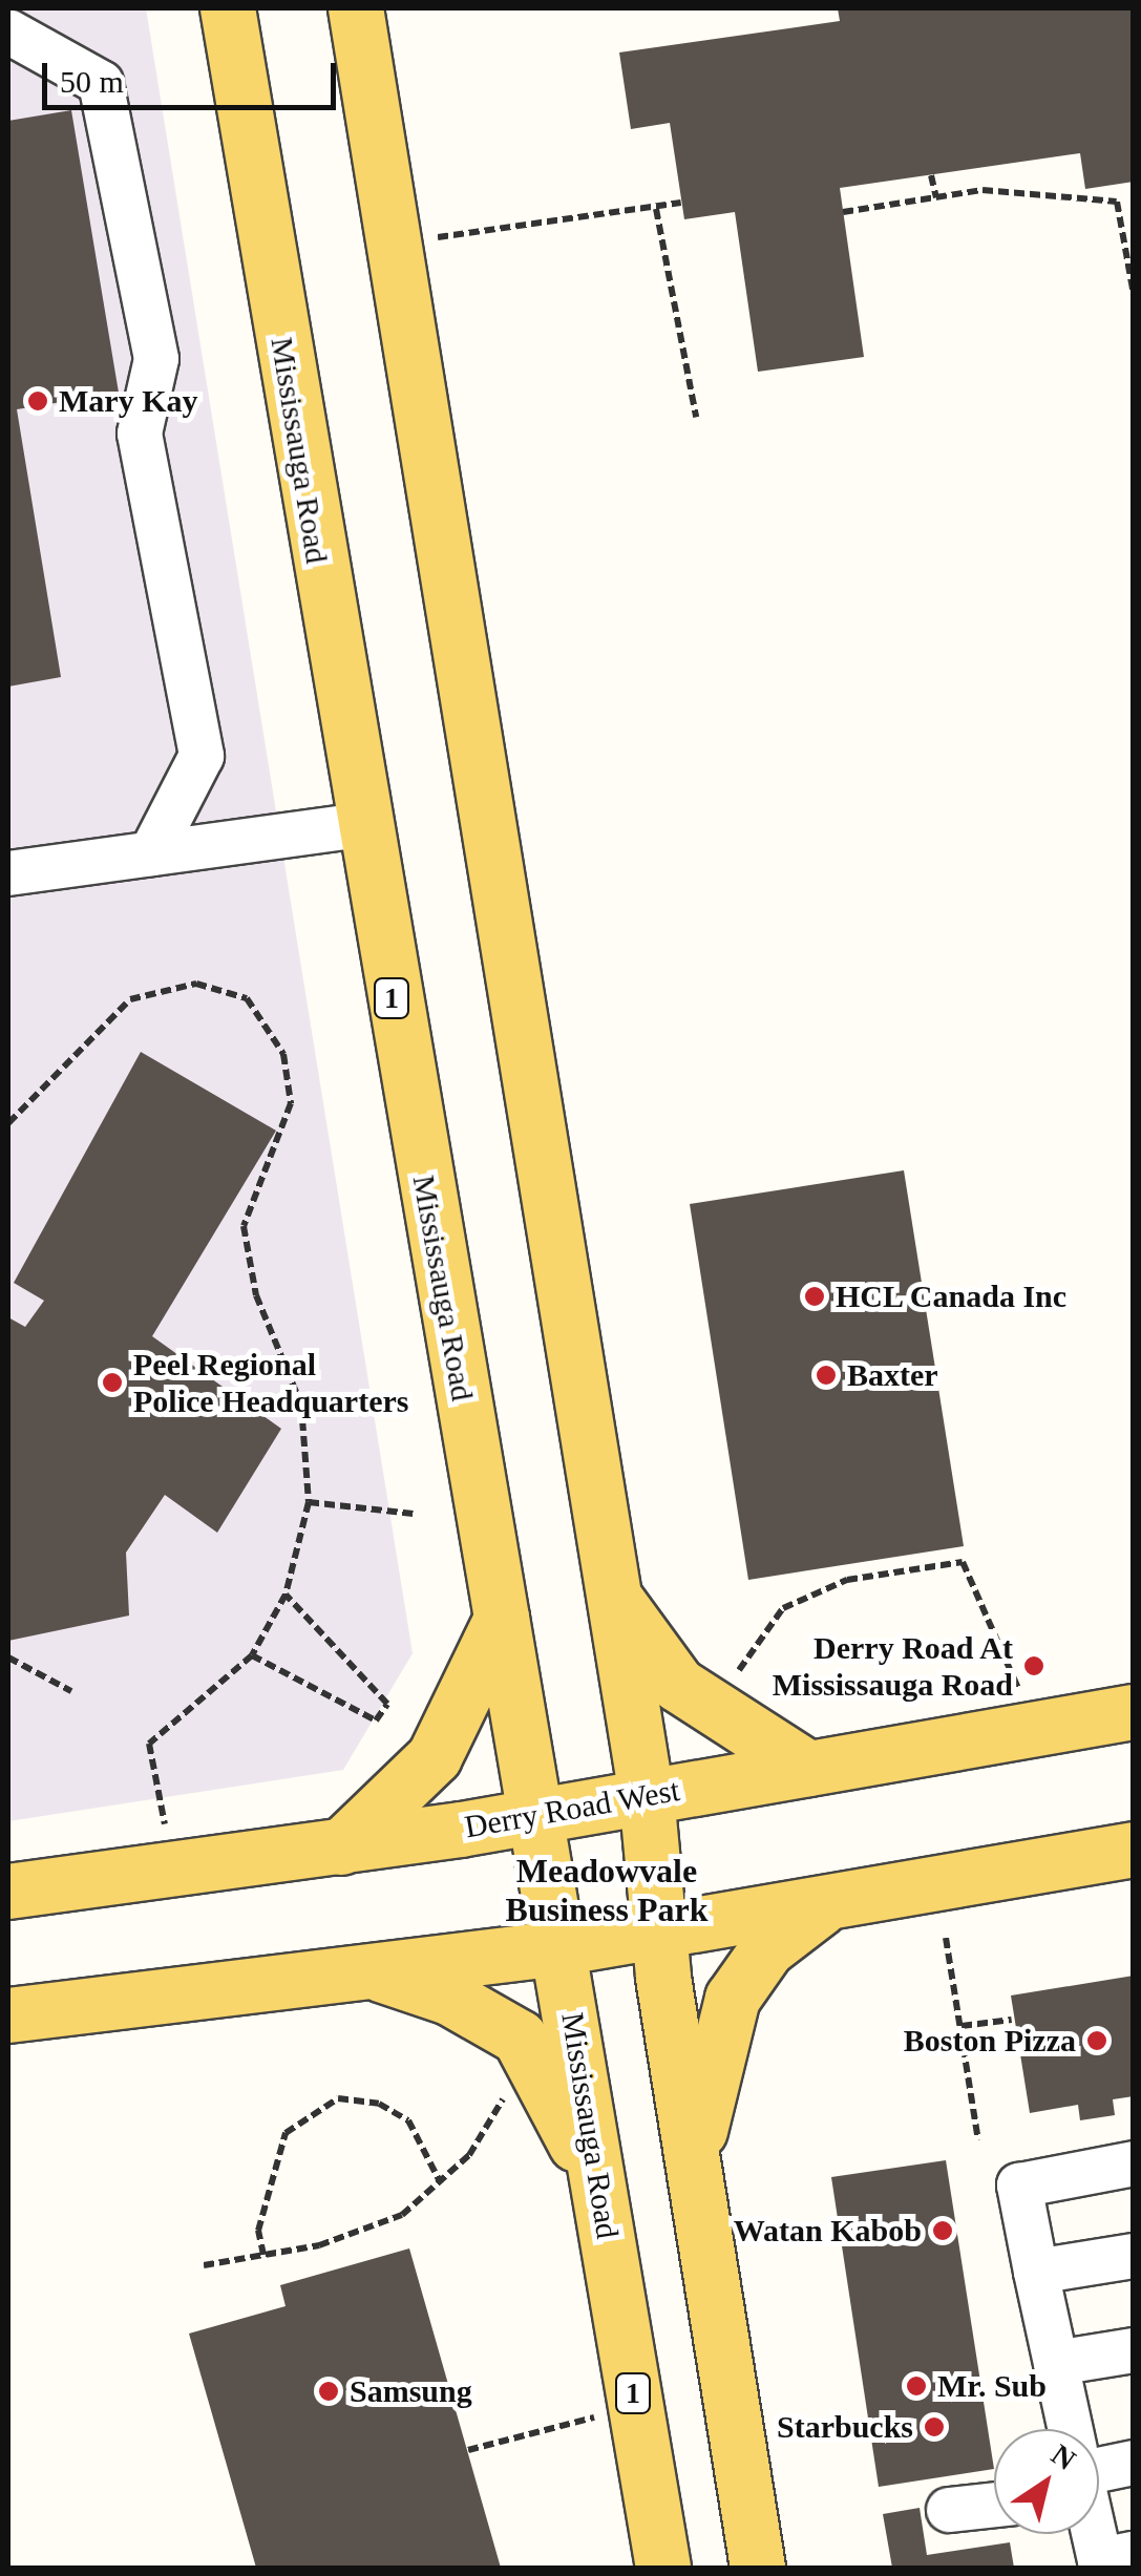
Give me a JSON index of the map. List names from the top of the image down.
{
  "streets": {
    "main road": ["Mississauga Road", "1", "Derry Road West"]
  },
  "crossings": [
    ["Mississauga Road", "Derry Road West"]
  ],
  "districts": ["Meadowvale Business Park"],
  "places": [
    "Mary Kay",
    "HCL Canada Inc",
    "Baxter",
    "Peel Regional Police Headquarters",
    "Derry Road At Mississauga Road",
    "Boston Pizza",
    "Watan Kabob",
    "Mr. Sub",
    "Samsung",
    "Starbucks"
  ],
  "scale_bar": "50 m",
  "north": "top right"
}
